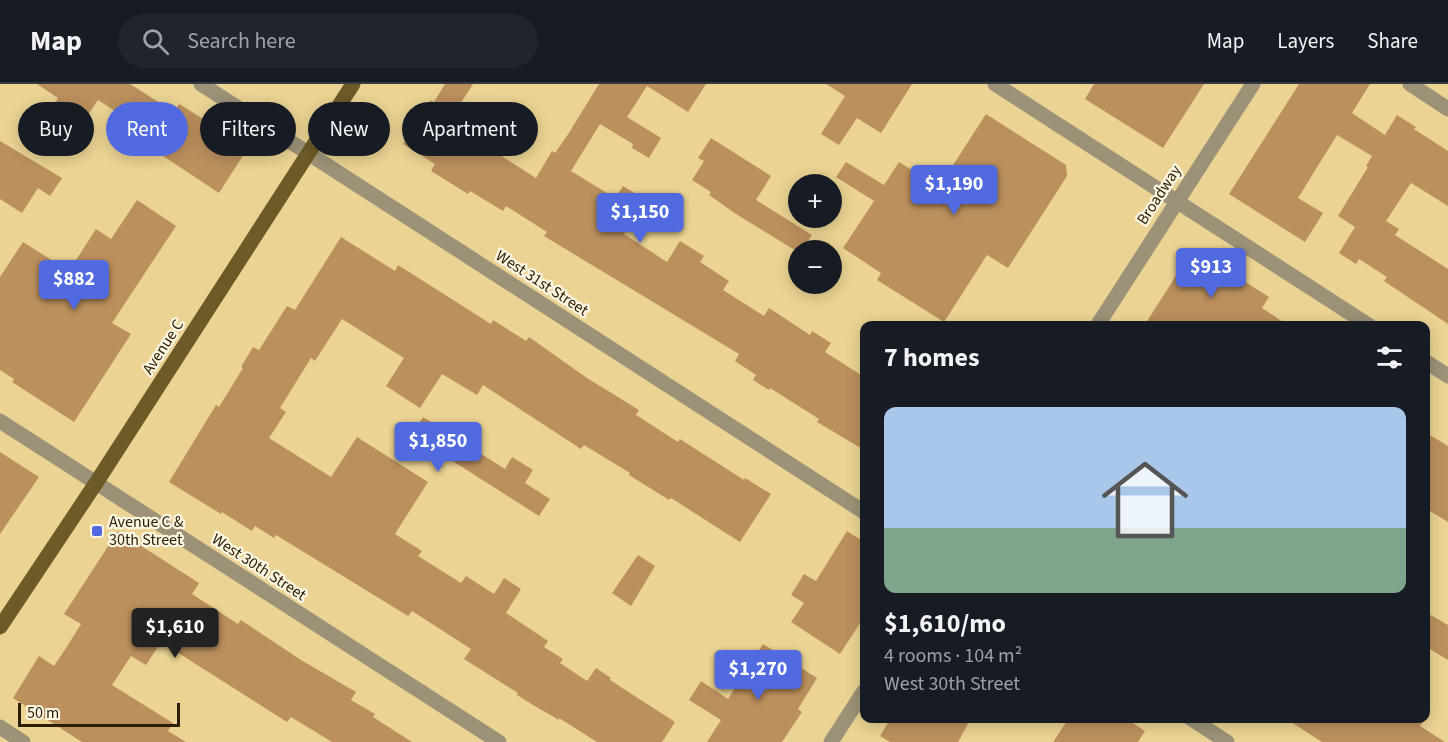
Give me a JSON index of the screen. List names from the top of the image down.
{
  "streets": {
    "main road": ["Avenue C"],
    "street": ["Broadway", "West 31st Street", "West 30th Street"]
  },
  "crossings": [
    ["West 31st Street", "Avenue C"],
    ["Avenue C", "West 30th Street"]
  ],
  "places": {
    "transit": ["Avenue C & 30th Street"]
  },
  "scale_bar": "50 m",
  "page": {
    "header": "Map",
    "search": "Search here",
    "nav": ["Map", "Layers", "Share"],
    "chip": [
      "Buy",
      "Rent",
      "Filters",
      "New",
      "Apartment"
    ],
    "price": [
      "$1,190",
      "$1,150",
      "$913",
      "$882",
      "$1,850",
      "$1,610",
      "$1,270"
    ],
    "map_buttons": ["+", "−"],
    "heading": "7 homes",
    "list": [
      {
        "name": "$1,610/mo",
        "note": "4 rooms · 104 m² · West 30th Street"
      }
    ],
    "scale": "50 m"
  }
}
